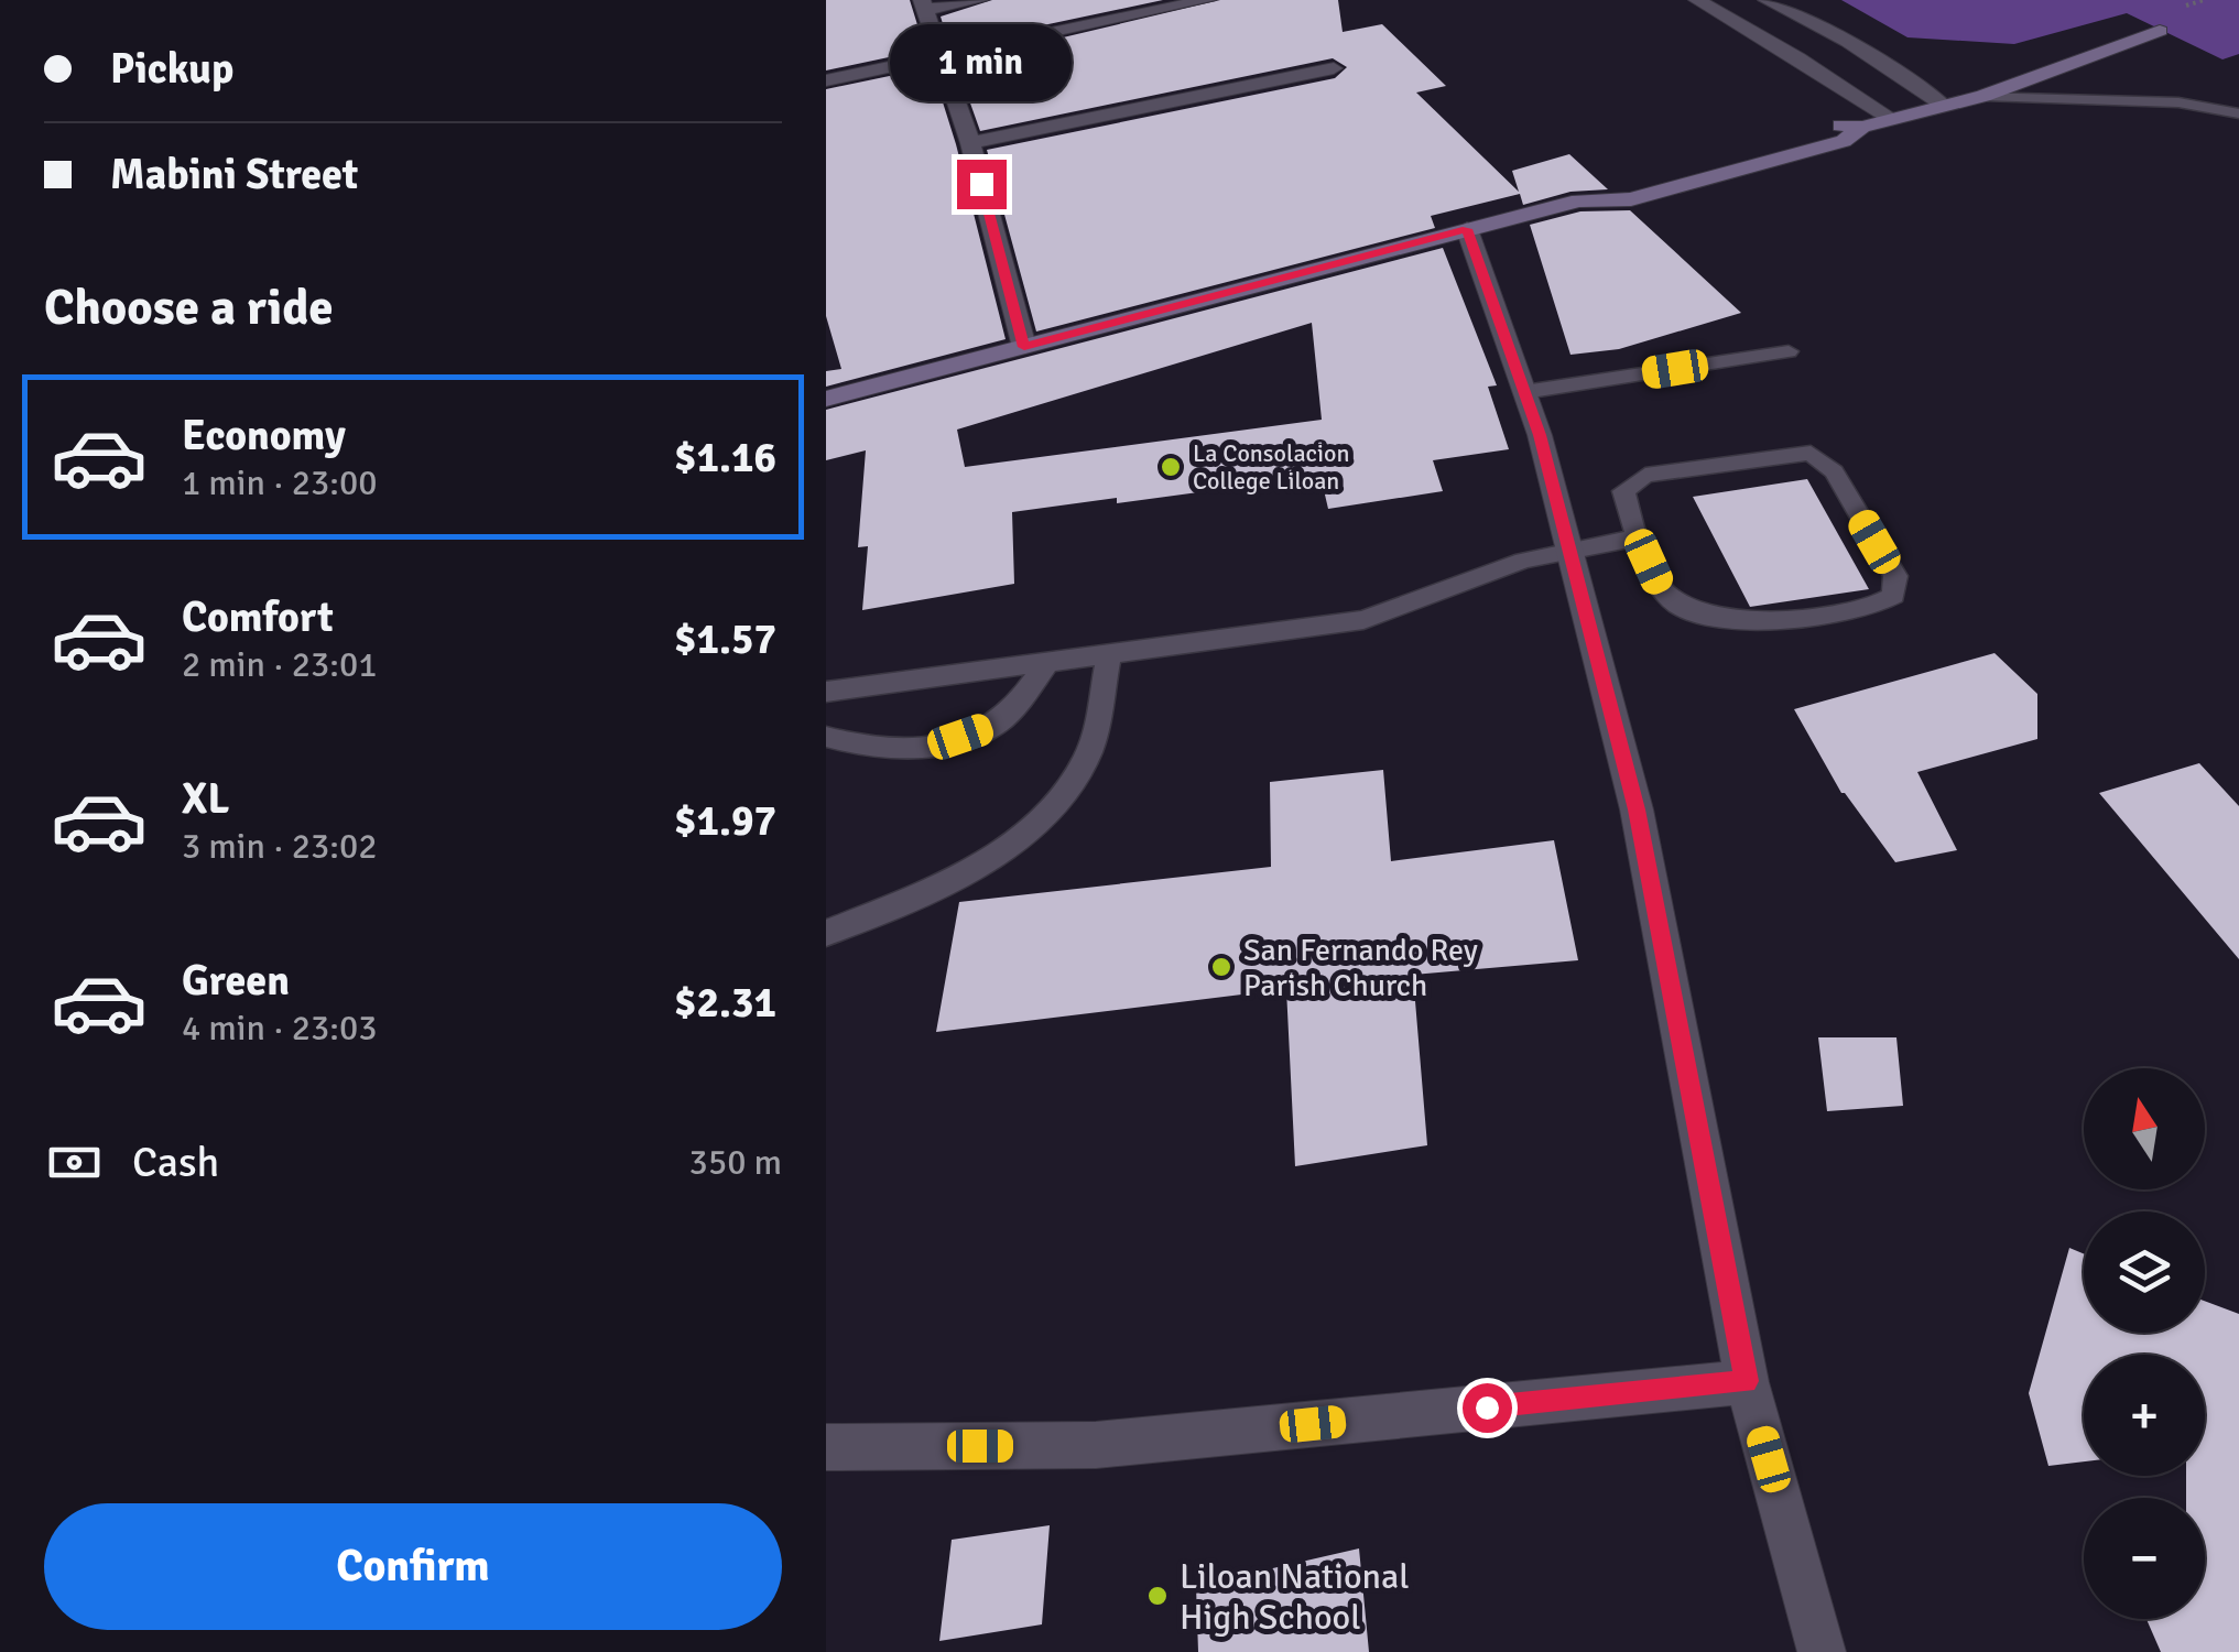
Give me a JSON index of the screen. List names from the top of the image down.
{
  "places": ["La Consolacion College Liloan", "San Fernando Rey Parish Church", "Liloan National High School"],
  "north": "top",
  "page": {
    "banner": ["Pickup", "Mabini Street"],
    "bubble": "1 min",
    "heading": "Choose a ride",
    "list": [
      {
        "name": "Economy",
        "note": "1 min · 23:00",
        "value": "$1.16"
      },
      {
        "name": "Comfort",
        "note": "2 min · 23:01",
        "value": "$1.57"
      },
      {
        "name": "XL",
        "note": "3 min · 23:02",
        "value": "$1.97"
      },
      {
        "name": "Green",
        "note": "4 min · 23:03",
        "value": "$2.31"
      }
    ],
    "map_buttons": ["+", "−"],
    "pay": ["Cash", "350 m"],
    "buttons": "Confirm"
  }
}
